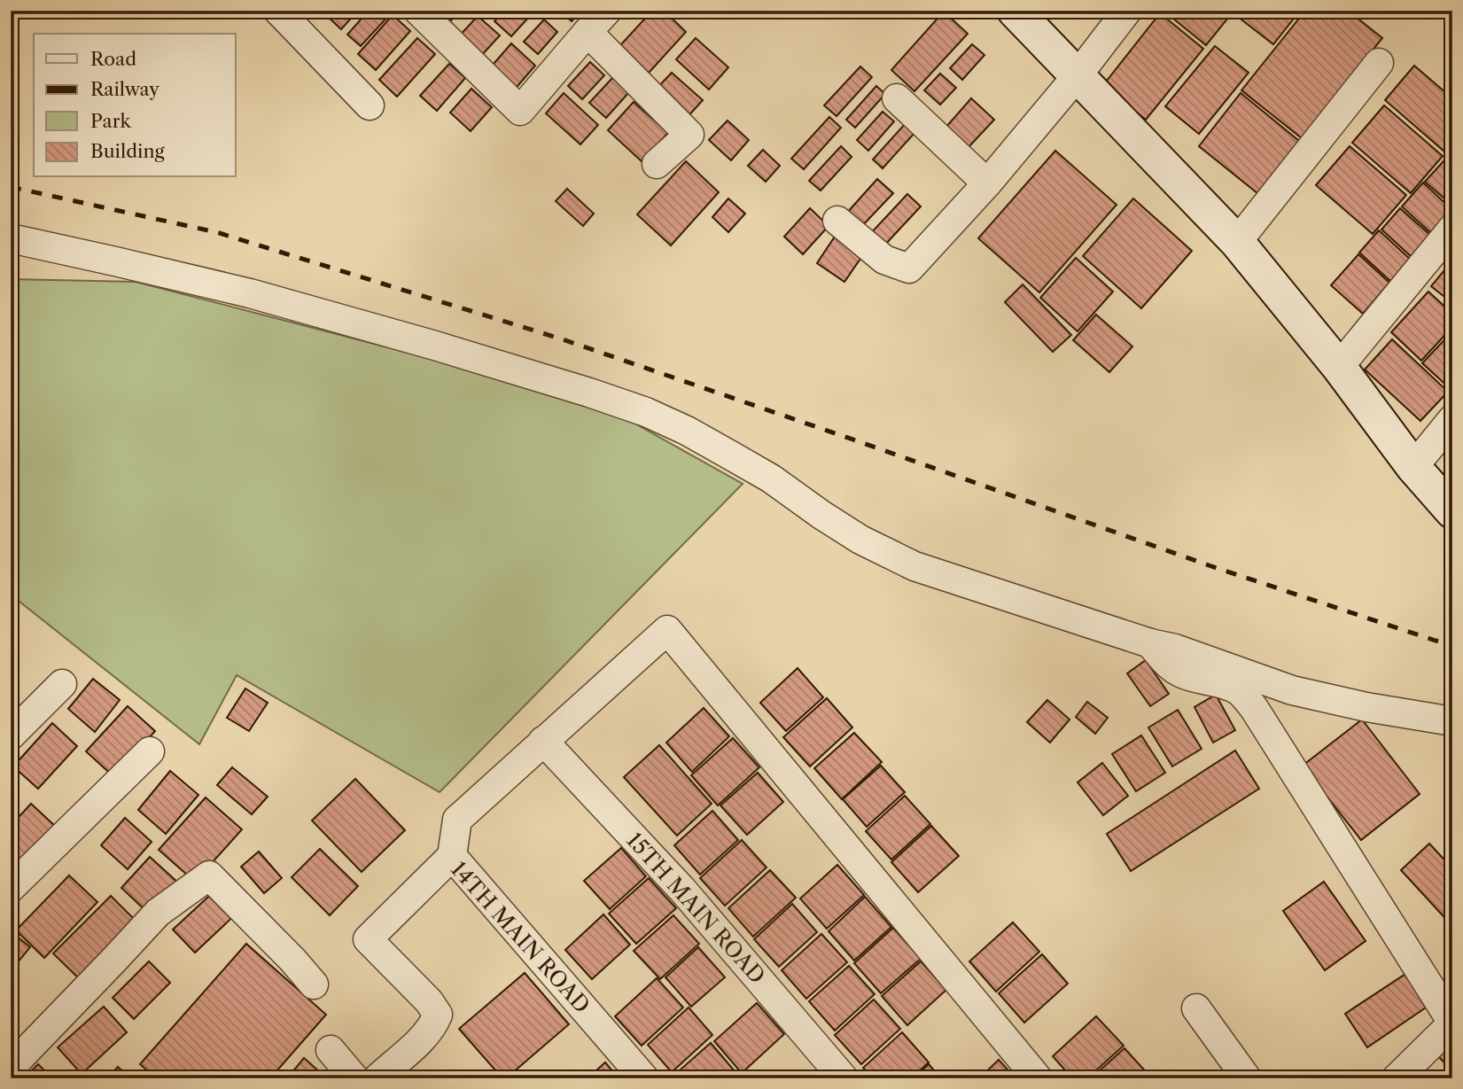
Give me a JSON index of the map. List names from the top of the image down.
{
  "streets": {
    "street": ["15TH MAIN ROAD", "14TH MAIN ROAD"]
  },
  "legend": [
    "Road",
    "Railway",
    "Park",
    "Building"
  ]
}
